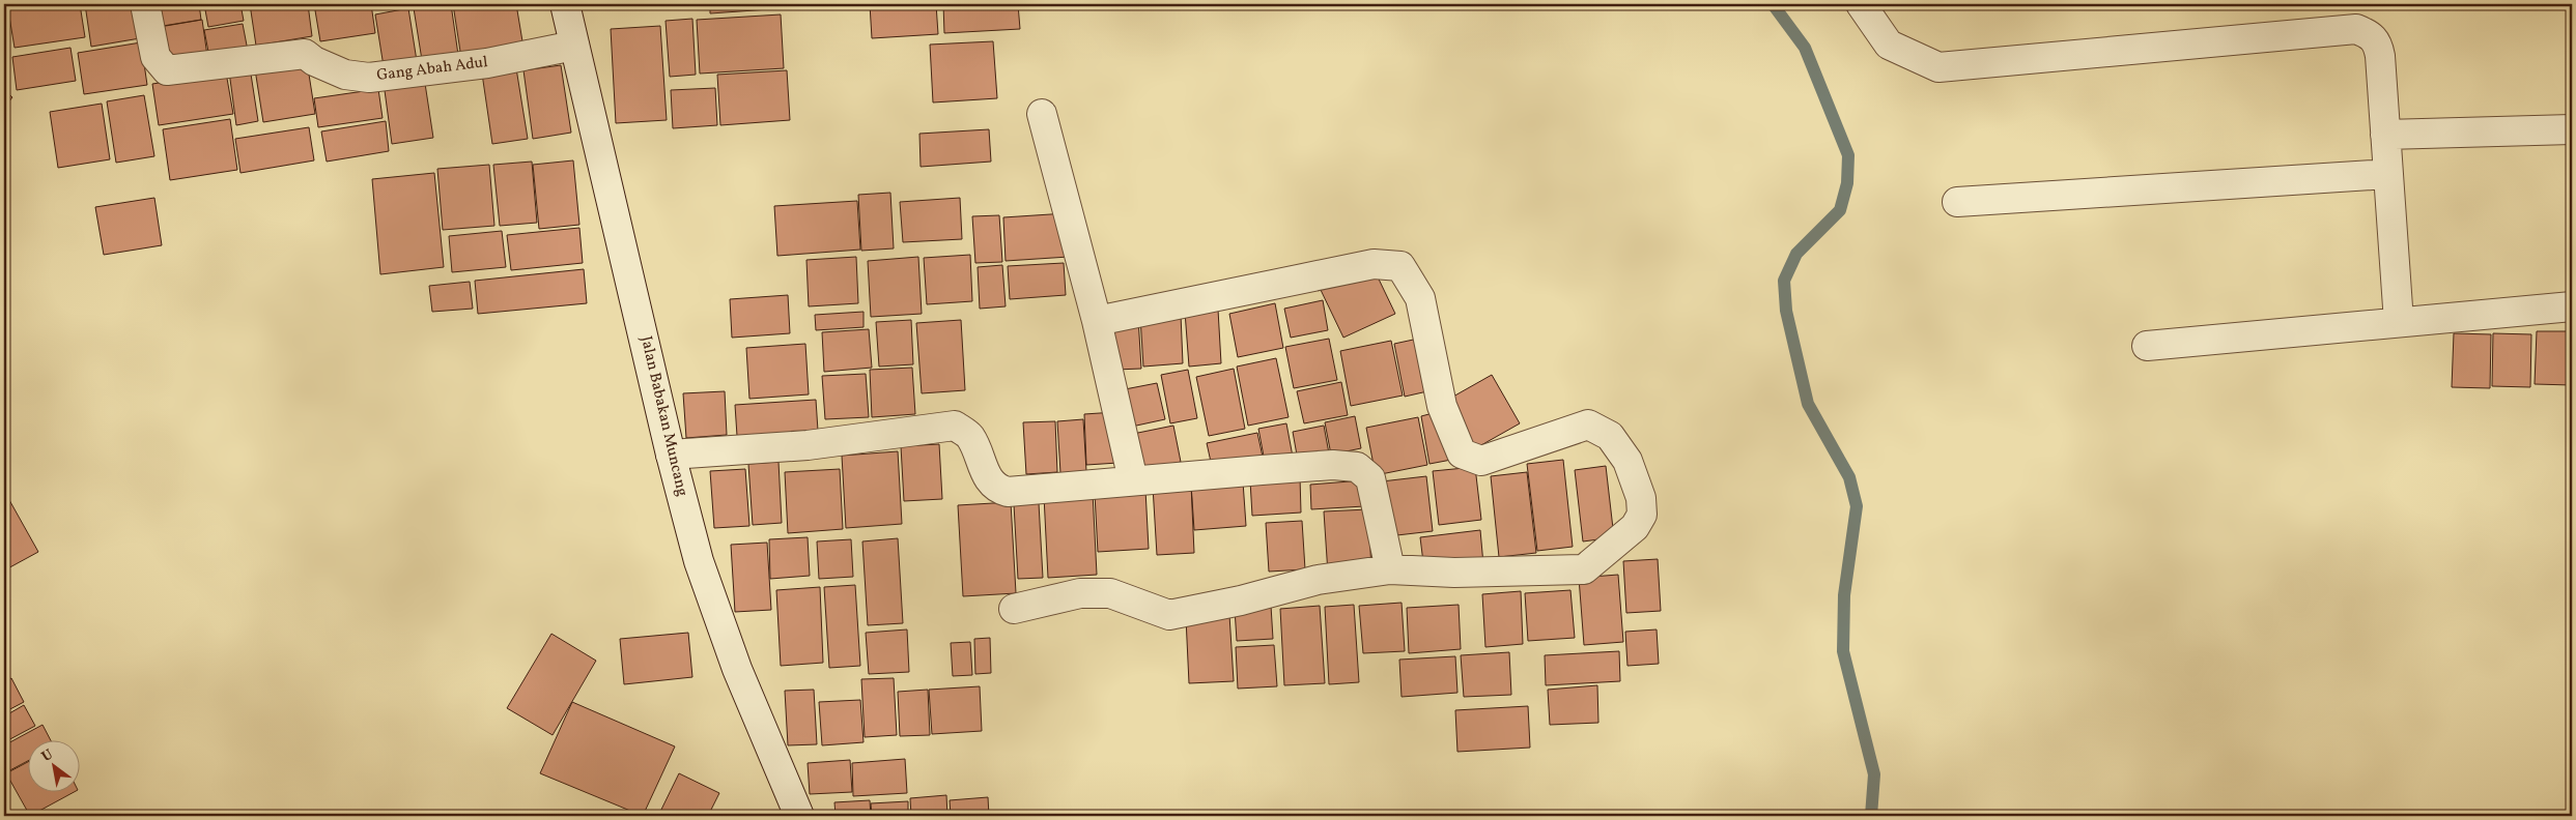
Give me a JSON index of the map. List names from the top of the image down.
{
  "streets": {
    "street": ["Gang Abah Adul", "Jalan Babakan Muncang"]
  },
  "crossings": [
    ["Gang Abah Adul", "Jalan Babakan Muncang"]
  ],
  "north": "top left"
}
